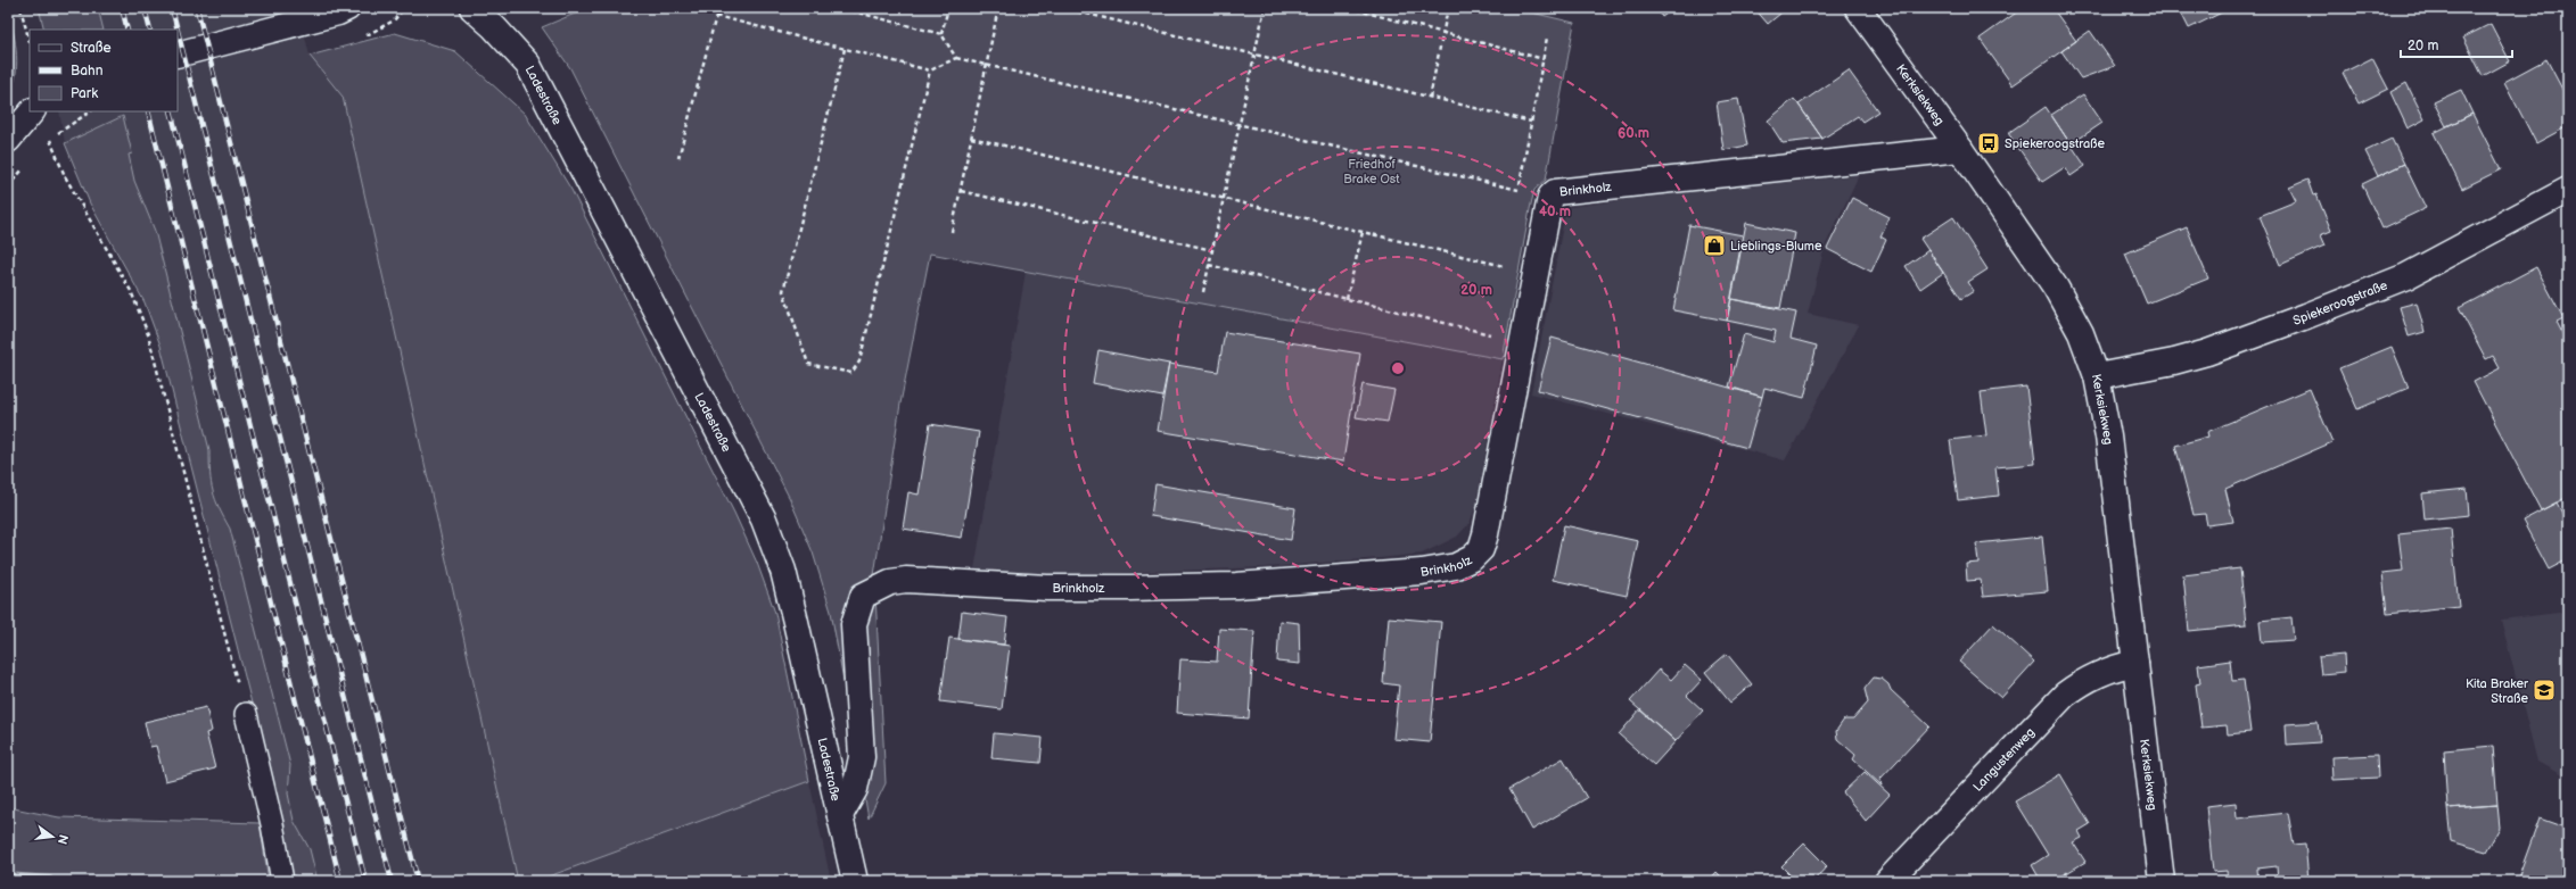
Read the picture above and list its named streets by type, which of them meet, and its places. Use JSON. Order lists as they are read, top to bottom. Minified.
{"streets":{"street":["Kerksiekweg","Ladestraße","Brinkholz","Spiekeroogstraße","Langustenweg"]},"crossings":[["Kerksiekweg","Brinkholz"],["Kerksiekweg","Spiekeroogstraße"],["Kerksiekweg","Langustenweg"],["Ladestraße","Brinkholz"]],"parks":["Friedhof Brake Ost"],"places":{"bus stop":["Spiekeroogstraße"],"shop":["Lieblings-Blume"],"school or university":["Kita Braker Straße"]},"legend":["Straße","Bahn","Park"],"scale_bar":"20 m","north":"right","rings":["60 m","40 m","20 m"]}
